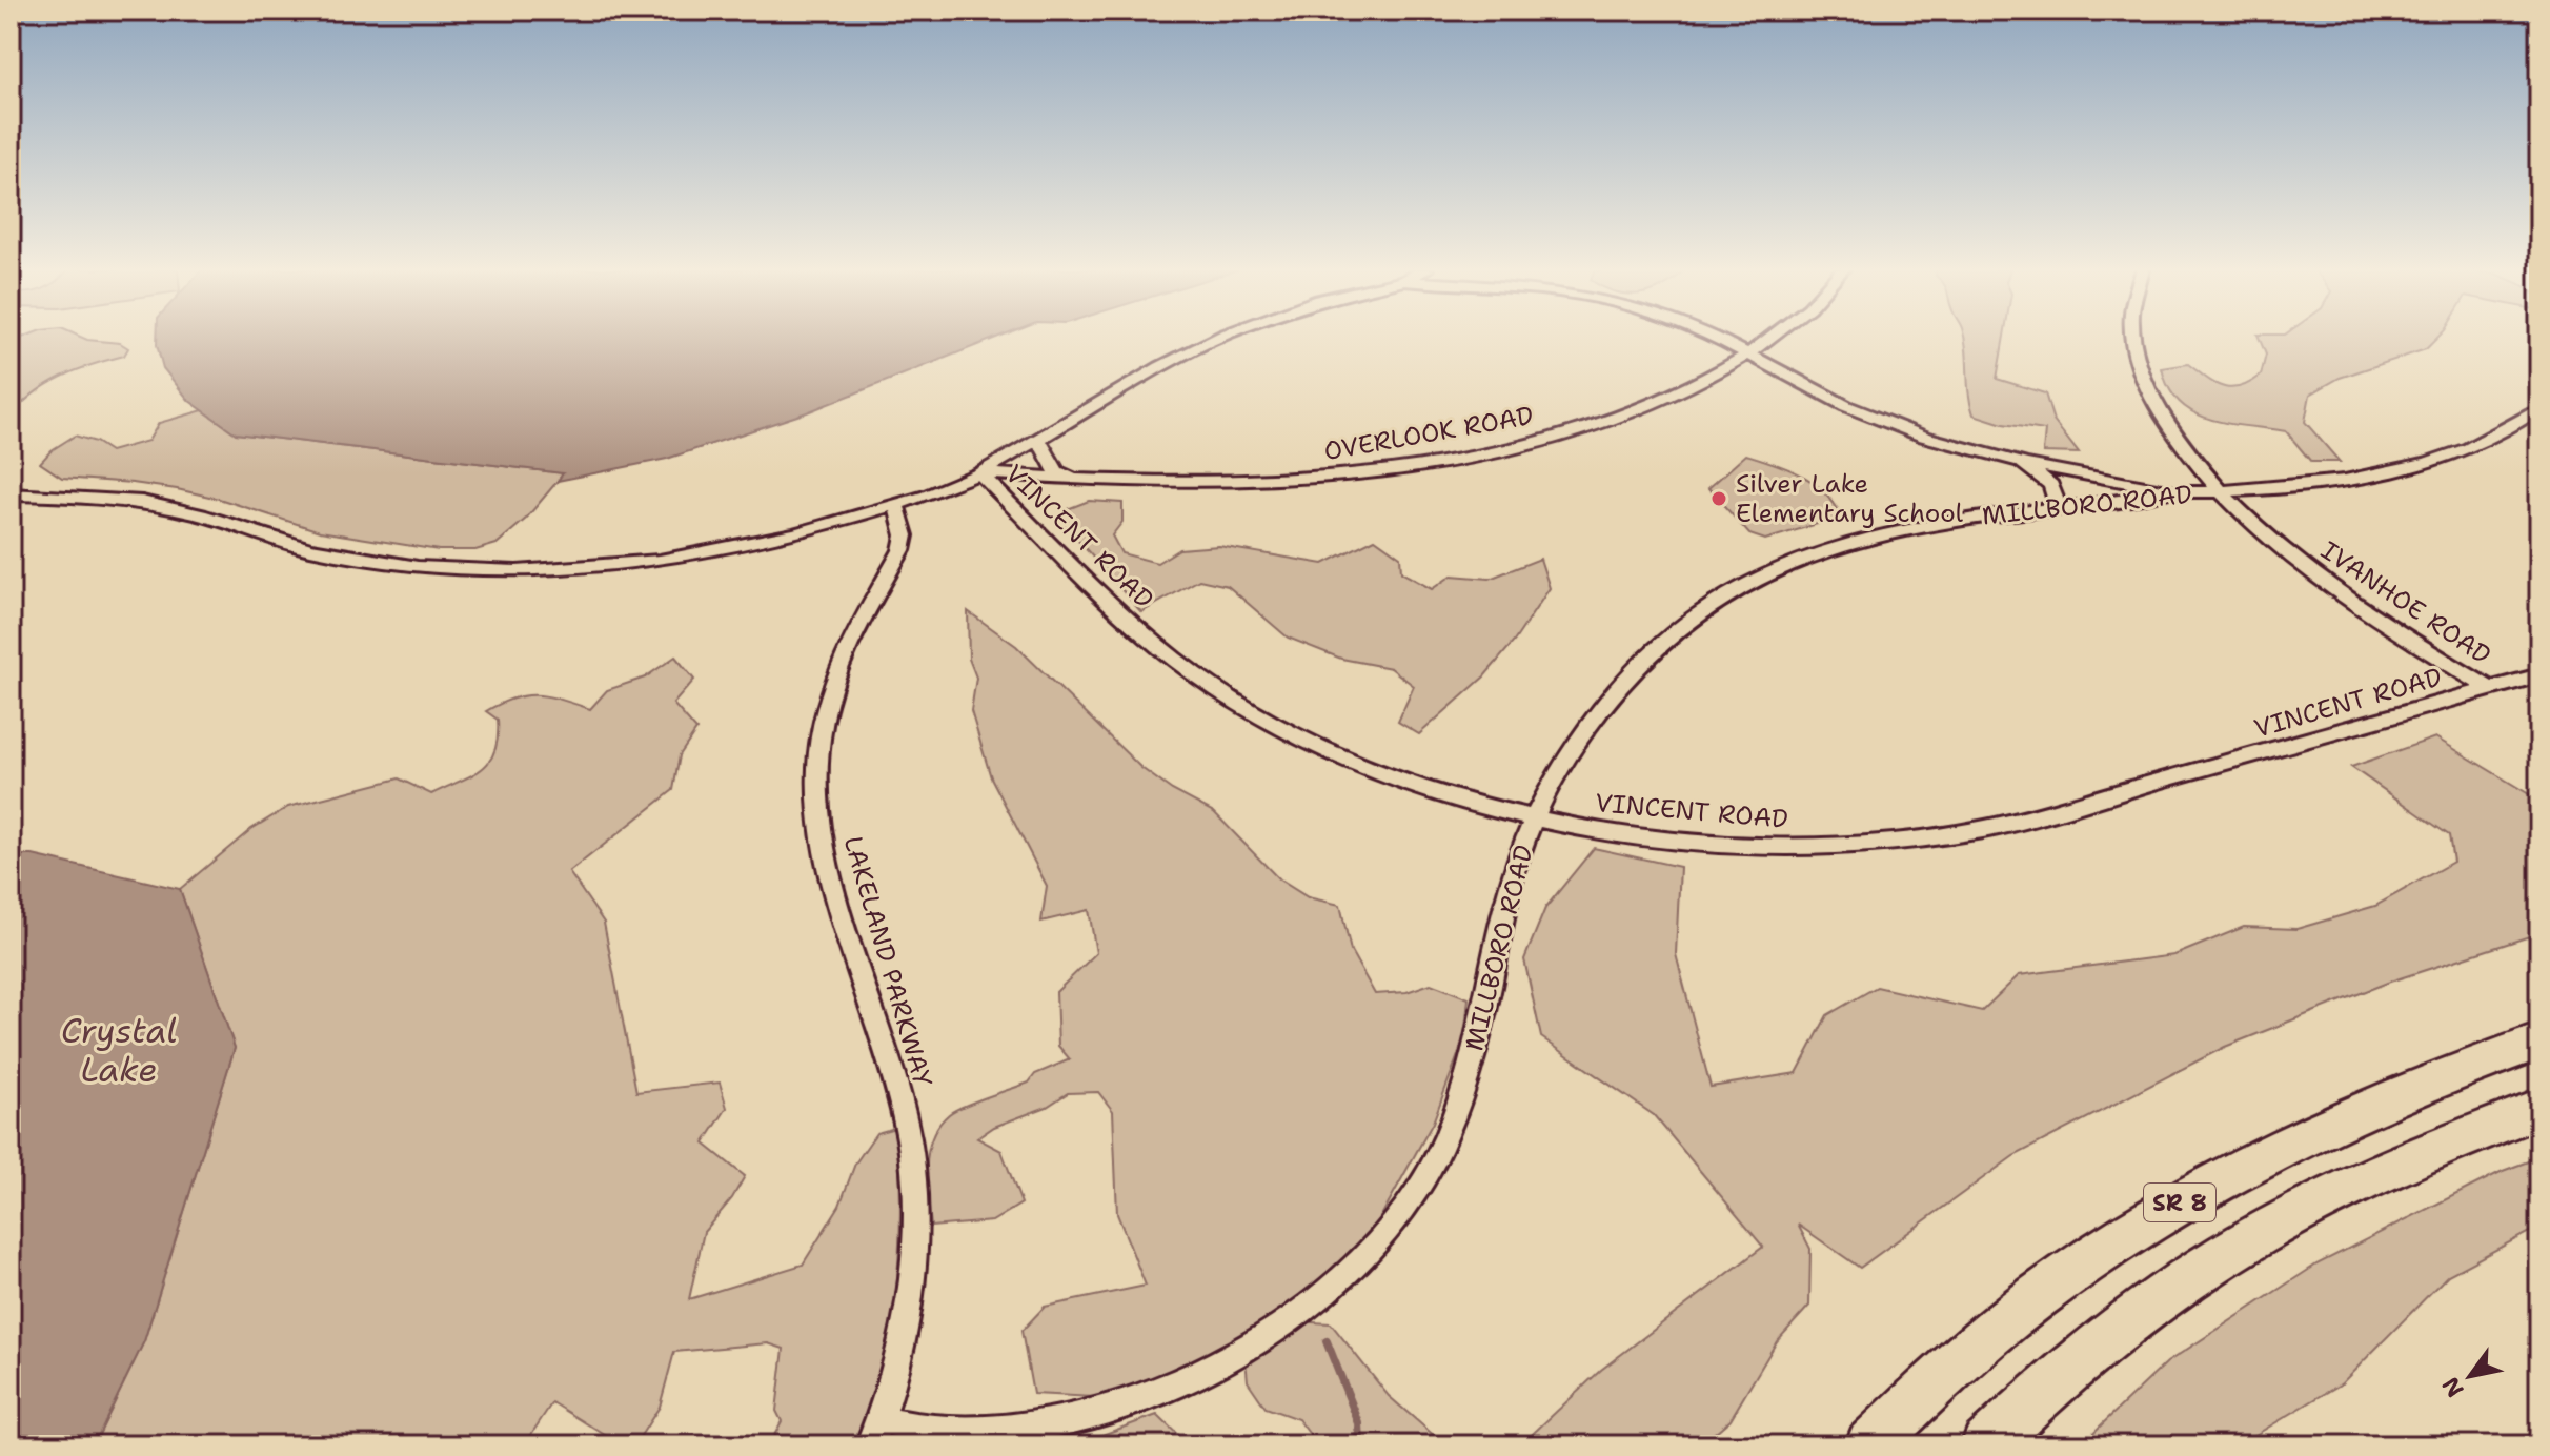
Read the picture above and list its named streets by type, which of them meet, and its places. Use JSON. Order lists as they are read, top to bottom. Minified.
{"streets":{"highway":["SR 8"],"street":["OVERLOOK ROAD","MILLBORO ROAD","VINCENT ROAD","IVANHOE ROAD","LAKELAND PARKWAY"]},"crossings":[["OVERLOOK ROAD","VINCENT ROAD"],["MILLBORO ROAD","VINCENT ROAD"],["MILLBORO ROAD","IVANHOE ROAD"],["MILLBORO ROAD","LAKELAND PARKWAY"],["VINCENT ROAD","IVANHOE ROAD"]],"water":["Crystal Lake"],"places":["Silver Lake Elementary School"],"north":"bottom left"}
